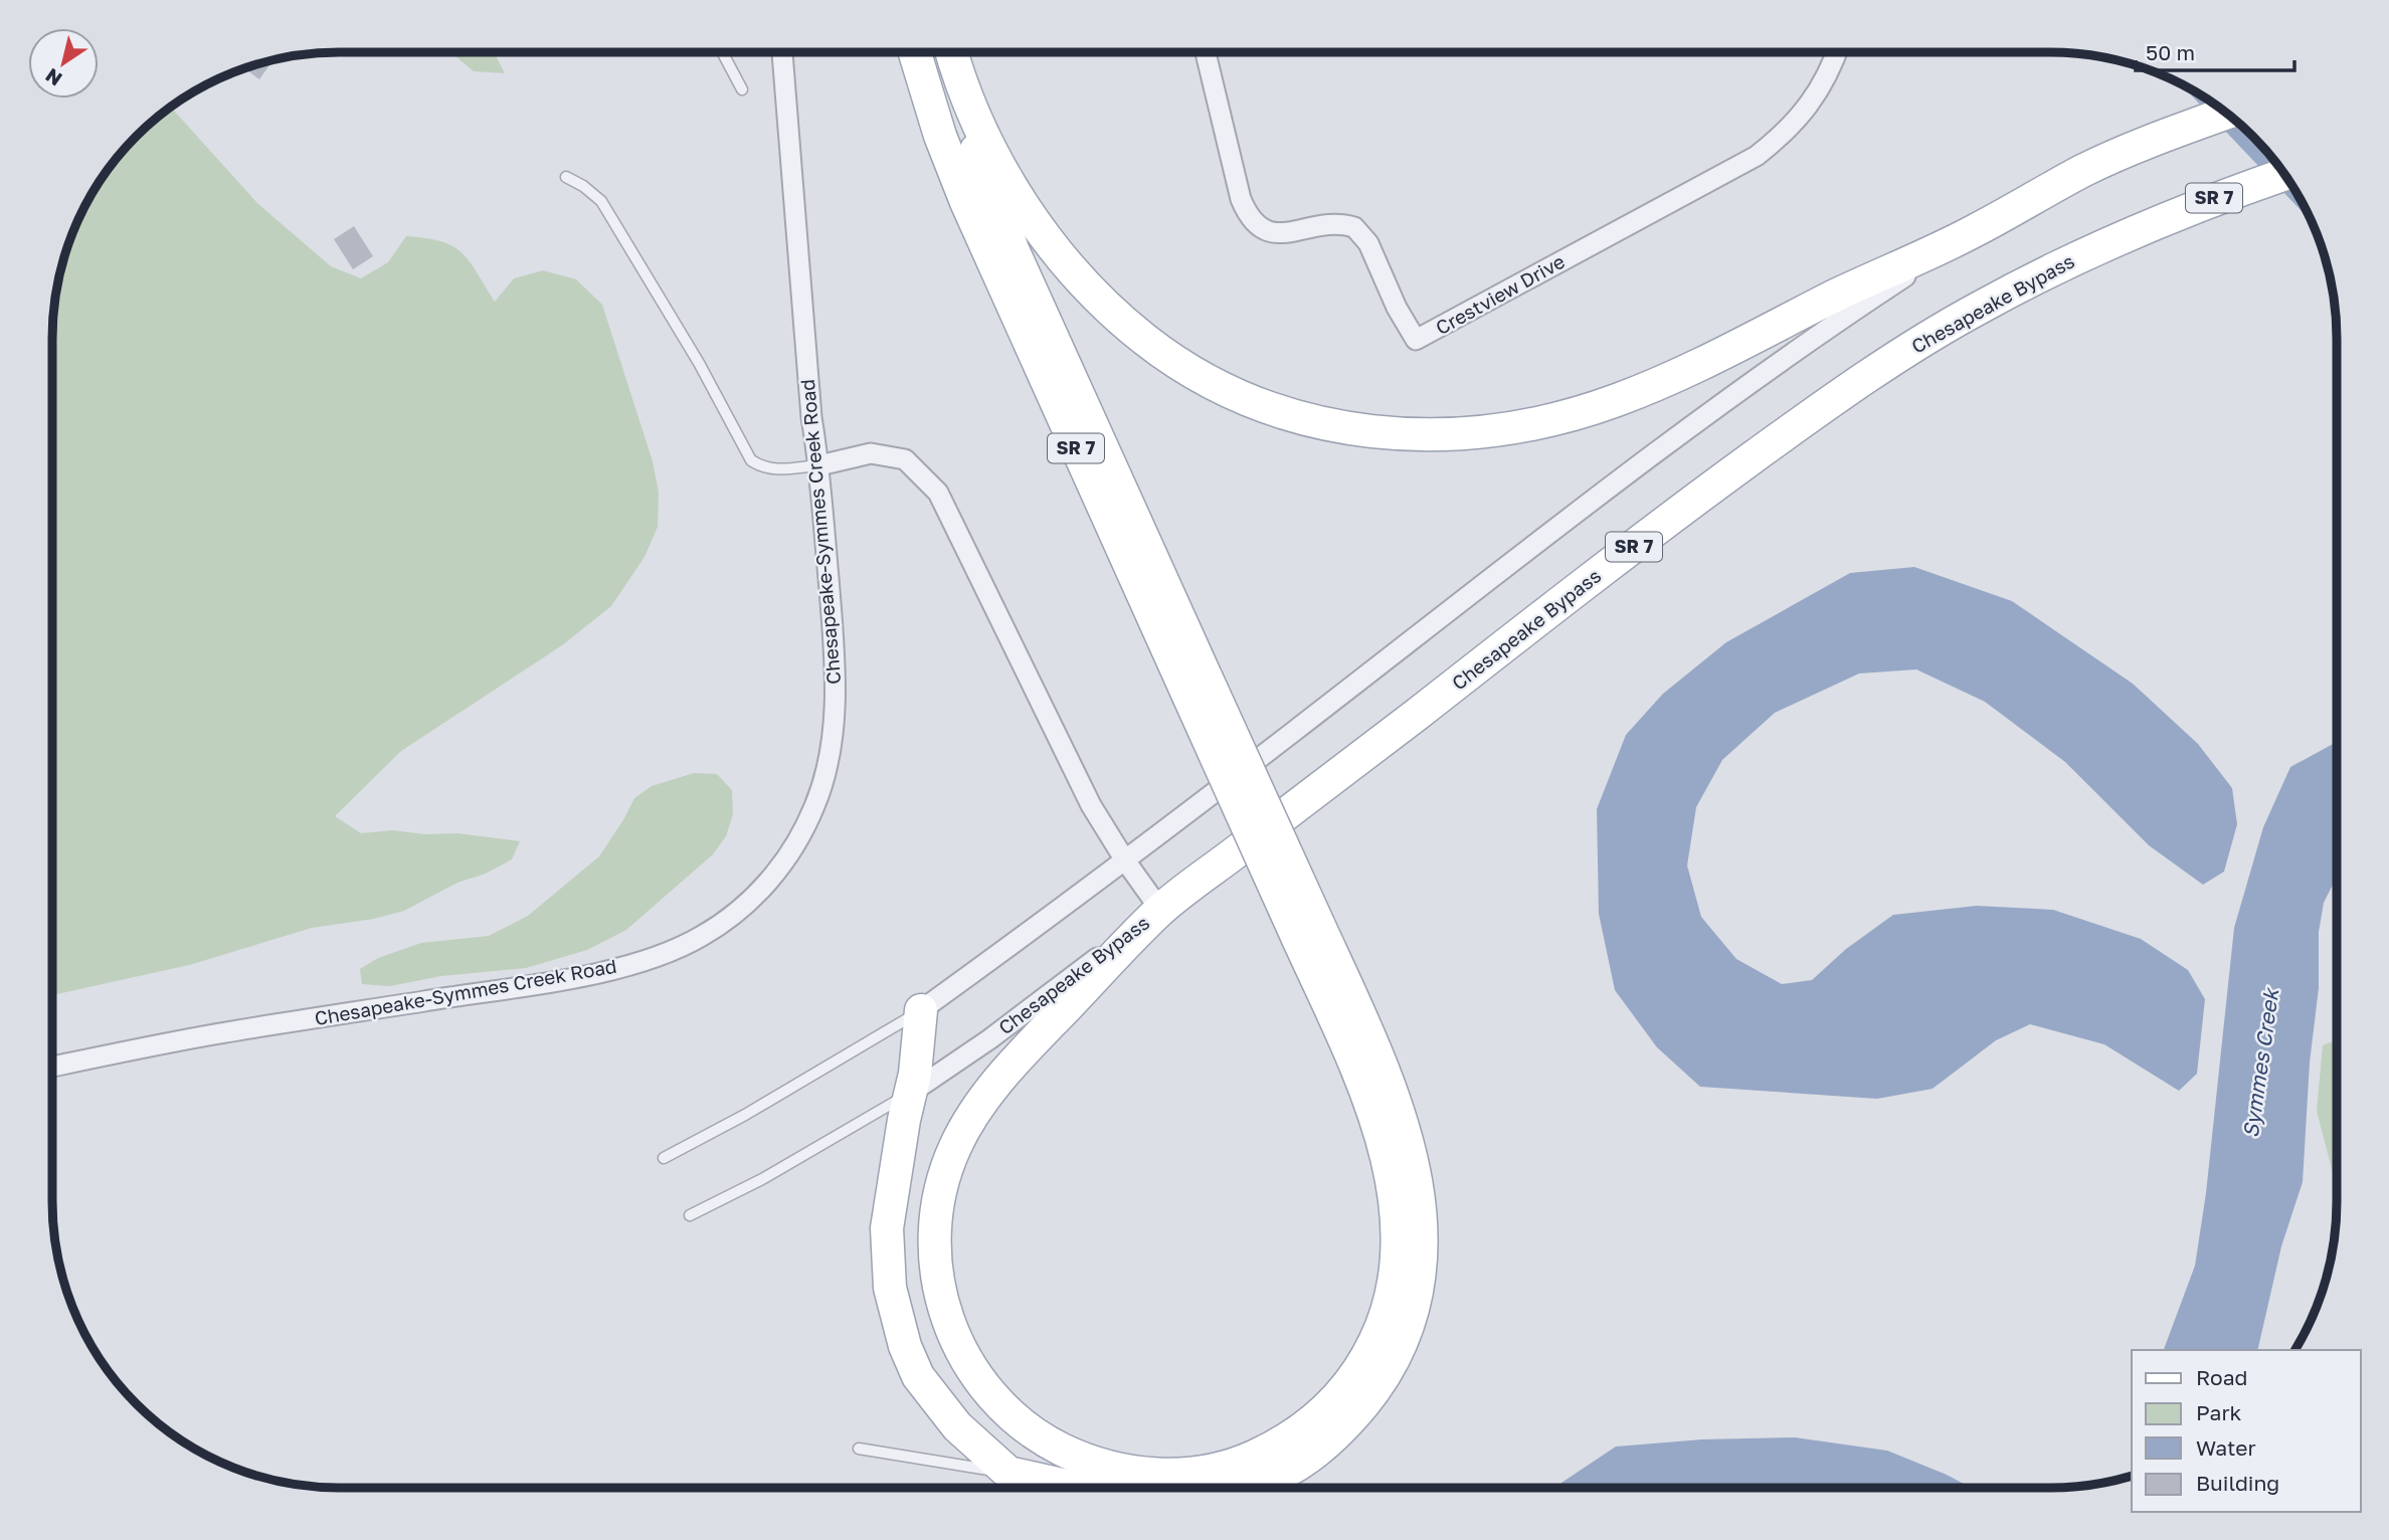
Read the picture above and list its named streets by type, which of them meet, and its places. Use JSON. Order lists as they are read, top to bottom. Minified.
{"streets":{"main road":["SR 7","Chesapeake Bypass"],"street":["Crestview Drive","Chesapeake-Symmes Creek Road"]},"crossings":[["SR 7","Chesapeake Bypass"]],"water":["Symmes Creek"],"legend":["Road","Park","Water","Building"],"scale_bar":"50 m","north":"bottom left"}
